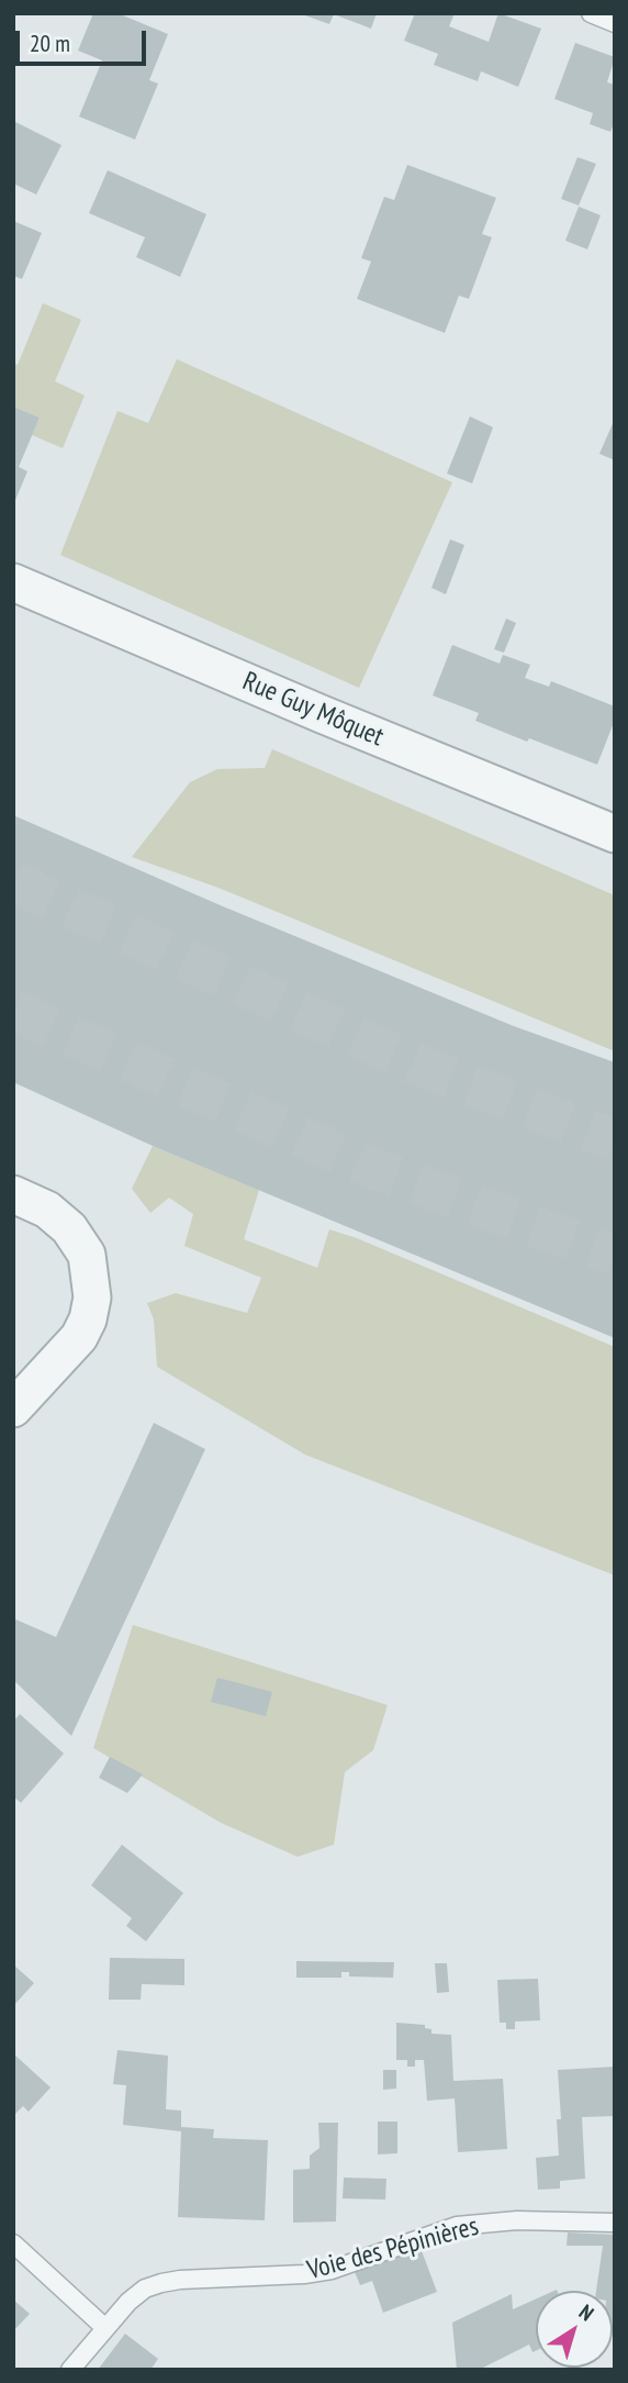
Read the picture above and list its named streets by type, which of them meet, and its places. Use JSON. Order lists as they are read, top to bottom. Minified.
{"streets":{"street":["Rue Guy Môquet"],"lane":["Voie des Pépinières"]},"scale_bar":"20 m","north":"top right"}
